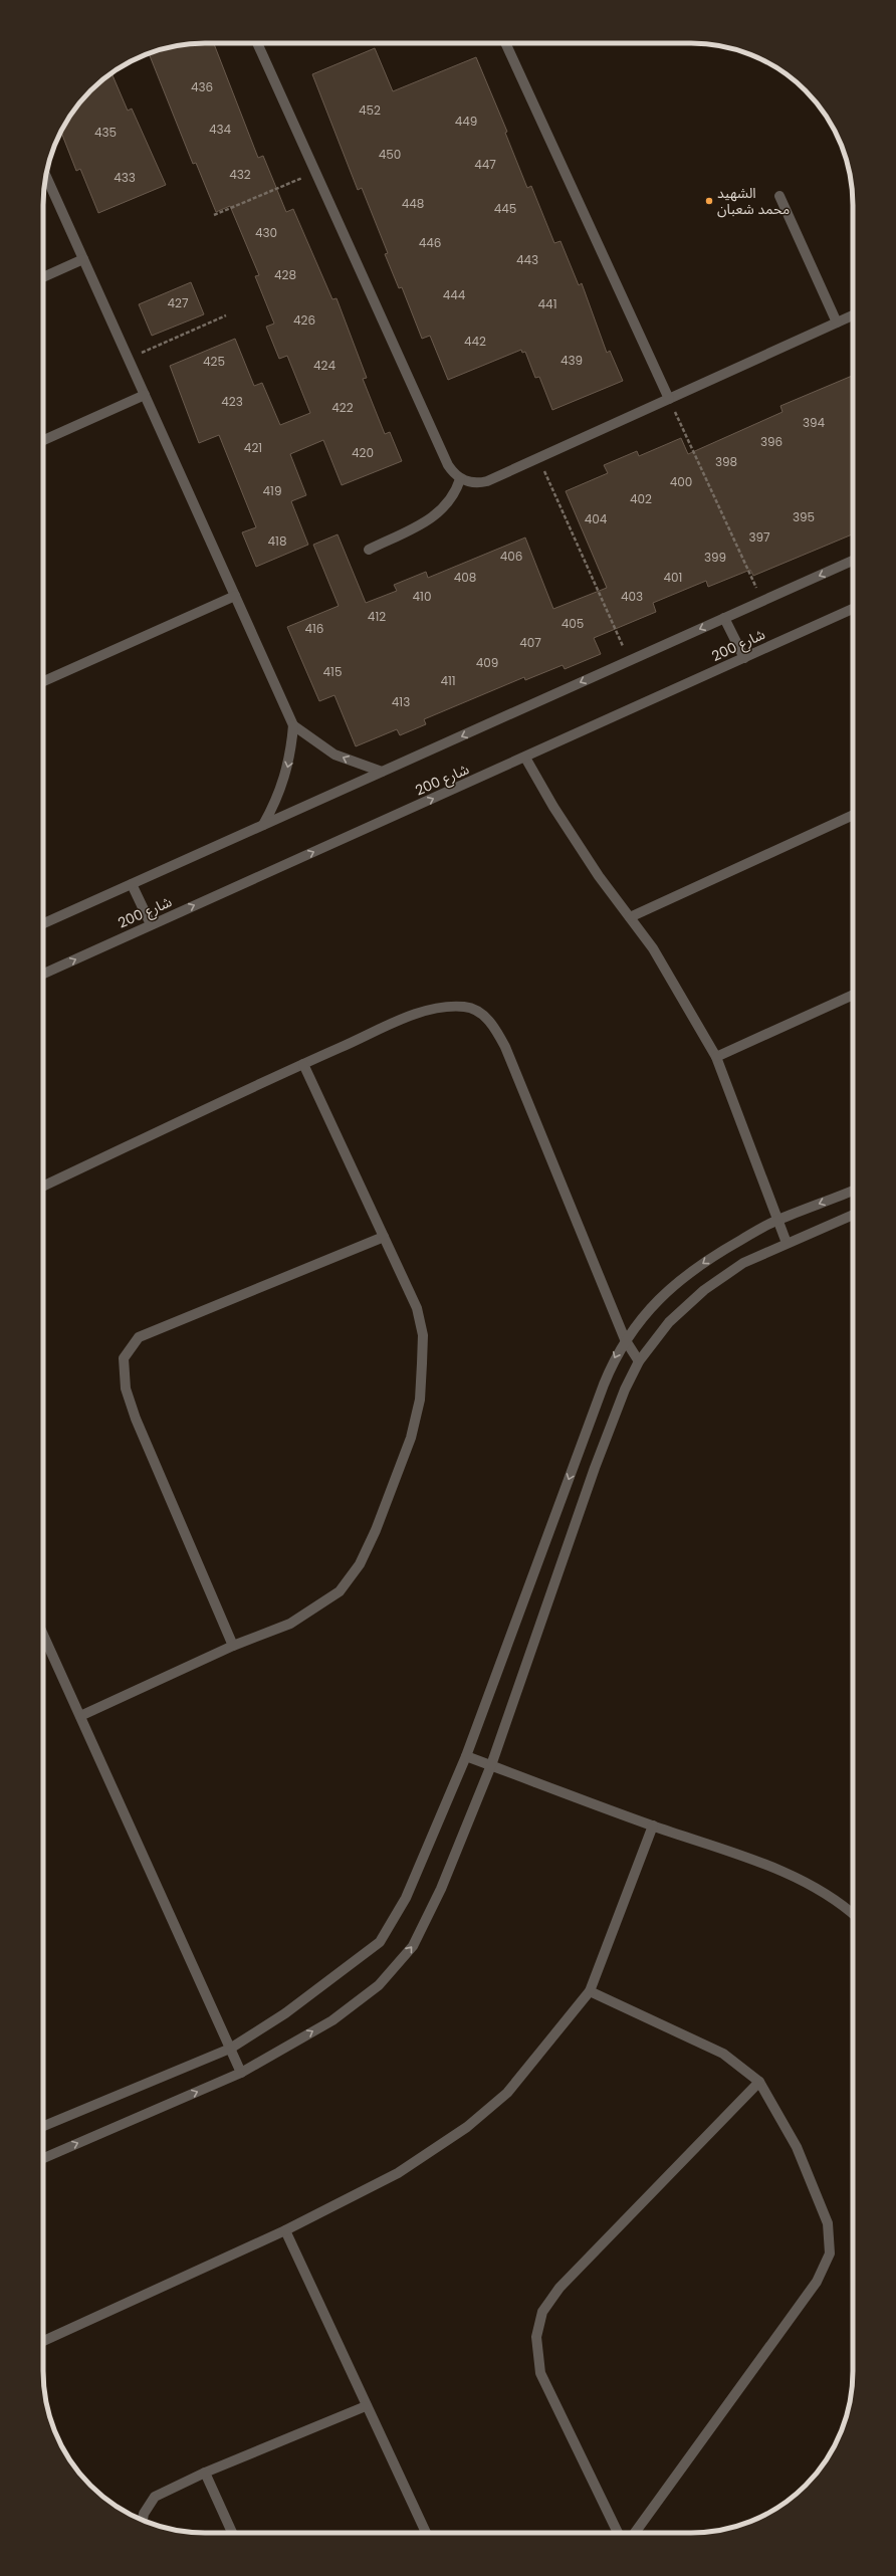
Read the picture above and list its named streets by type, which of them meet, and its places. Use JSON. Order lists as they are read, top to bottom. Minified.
{"streets":{"street":["شارع 200"]},"places":["الشهيد محمد شعبان"],"house_numbers":["436","452","449","434","435","450","447","432","433","448","445","430","446","443","428","444","427","441","426","442","439","425","424","423","422","394","396","421","420","398","400","419","402","395","404","397","418","406","399","408","401","410","403","412","405","416","407","409","415","411","413"]}
